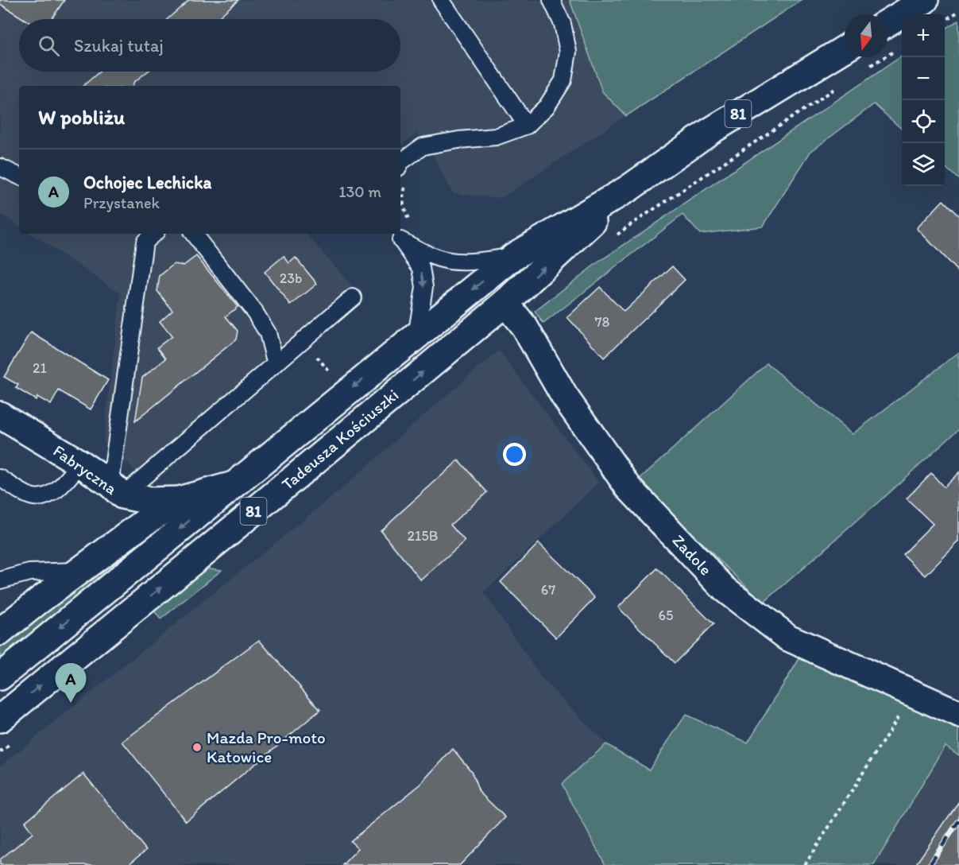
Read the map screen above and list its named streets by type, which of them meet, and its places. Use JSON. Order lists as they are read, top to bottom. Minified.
{"streets":{"main road":["81","Tadeusza Kościuszki","Fabryczna","Zadole"]},"crossings":[["Tadeusza Kościuszki","Fabryczna"],["Tadeusza Kościuszki","Zadole"]],"places":["Mazda Pro-moto Katowice"],"house_numbers":["23b","78","21","215B","67","65"],"north":"bottom","page":{"map_buttons":["+","−"],"search":"Szukaj tutaj","heading":"W pobliżu","list":[{"mark":"A","name":"Ochojec Lechicka","note":"Przystanek","value":"130 m"}],"pins":"A"}}
